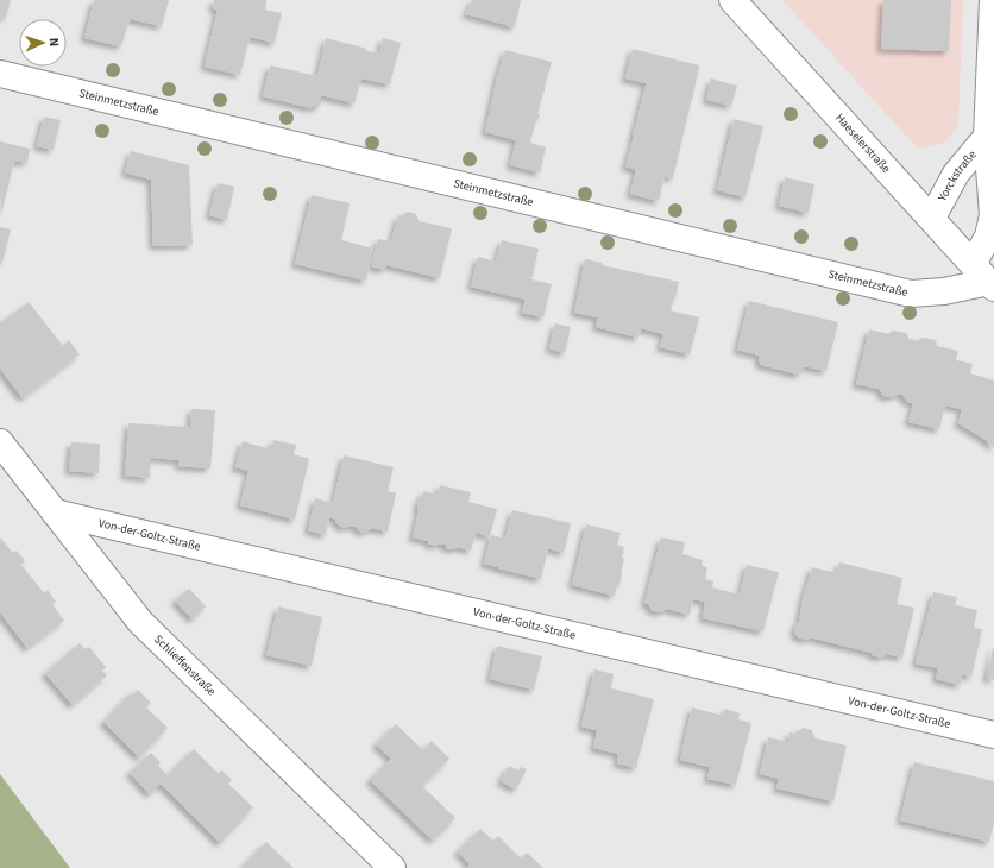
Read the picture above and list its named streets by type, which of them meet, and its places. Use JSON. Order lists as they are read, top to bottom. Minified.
{"streets":{"street":["Steinmetzstraße","Haeselerstraße","Yorckstraße","Von-der-Goltz-Straße","Schlieffenstraße"]},"crossings":[["Steinmetzstraße","Haeselerstraße"],["Steinmetzstraße","Yorckstraße"],["Haeselerstraße","Yorckstraße"],["Von-der-Goltz-Straße","Schlieffenstraße"]],"north":"right"}
